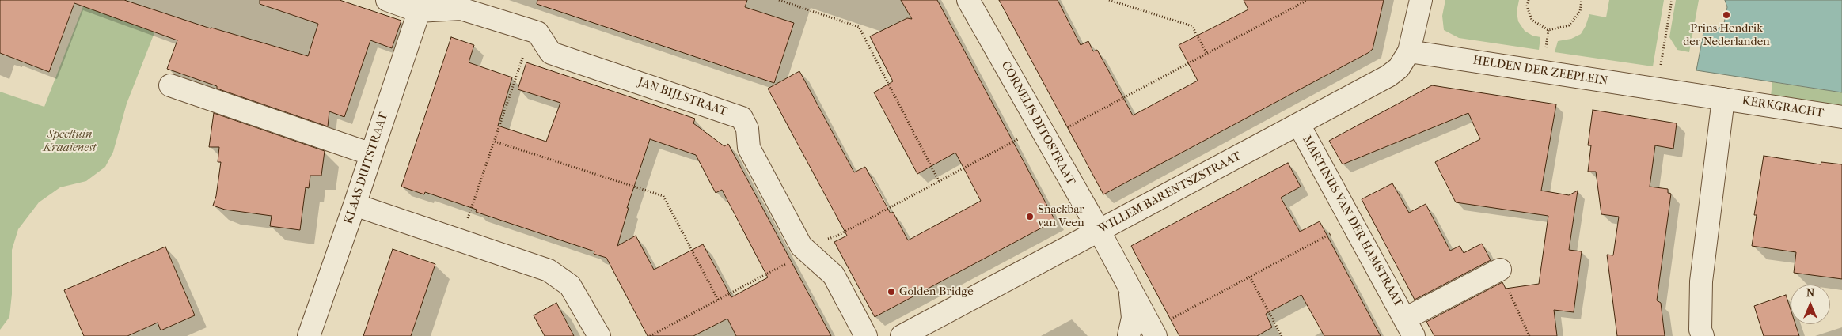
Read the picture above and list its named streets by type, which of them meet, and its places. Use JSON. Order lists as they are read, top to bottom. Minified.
{"streets":{"street":["HELDEN DER ZEEPLEIN","JAN BIJLSTRAAT","KERKGRACHT","CORNELIS DITOSTRAAT","KLAAS DUITSTRAAT","WILLEM BARENTSZSTRAAT","MARTINUS VAN DER HAMSTRAAT"]},"crossings":[["HELDEN DER ZEEPLEIN","KERKGRACHT"],["HELDEN DER ZEEPLEIN","WILLEM BARENTSZSTRAAT"],["CORNELIS DITOSTRAAT","WILLEM BARENTSZSTRAAT"],["WILLEM BARENTSZSTRAAT","MARTINUS VAN DER HAMSTRAAT"]],"parks":["Speeltuin Kraaienest"],"places":["Prins Hendrik der Nederlanden","Snackbar van Veen","Golden Bridge"],"north":"top"}
